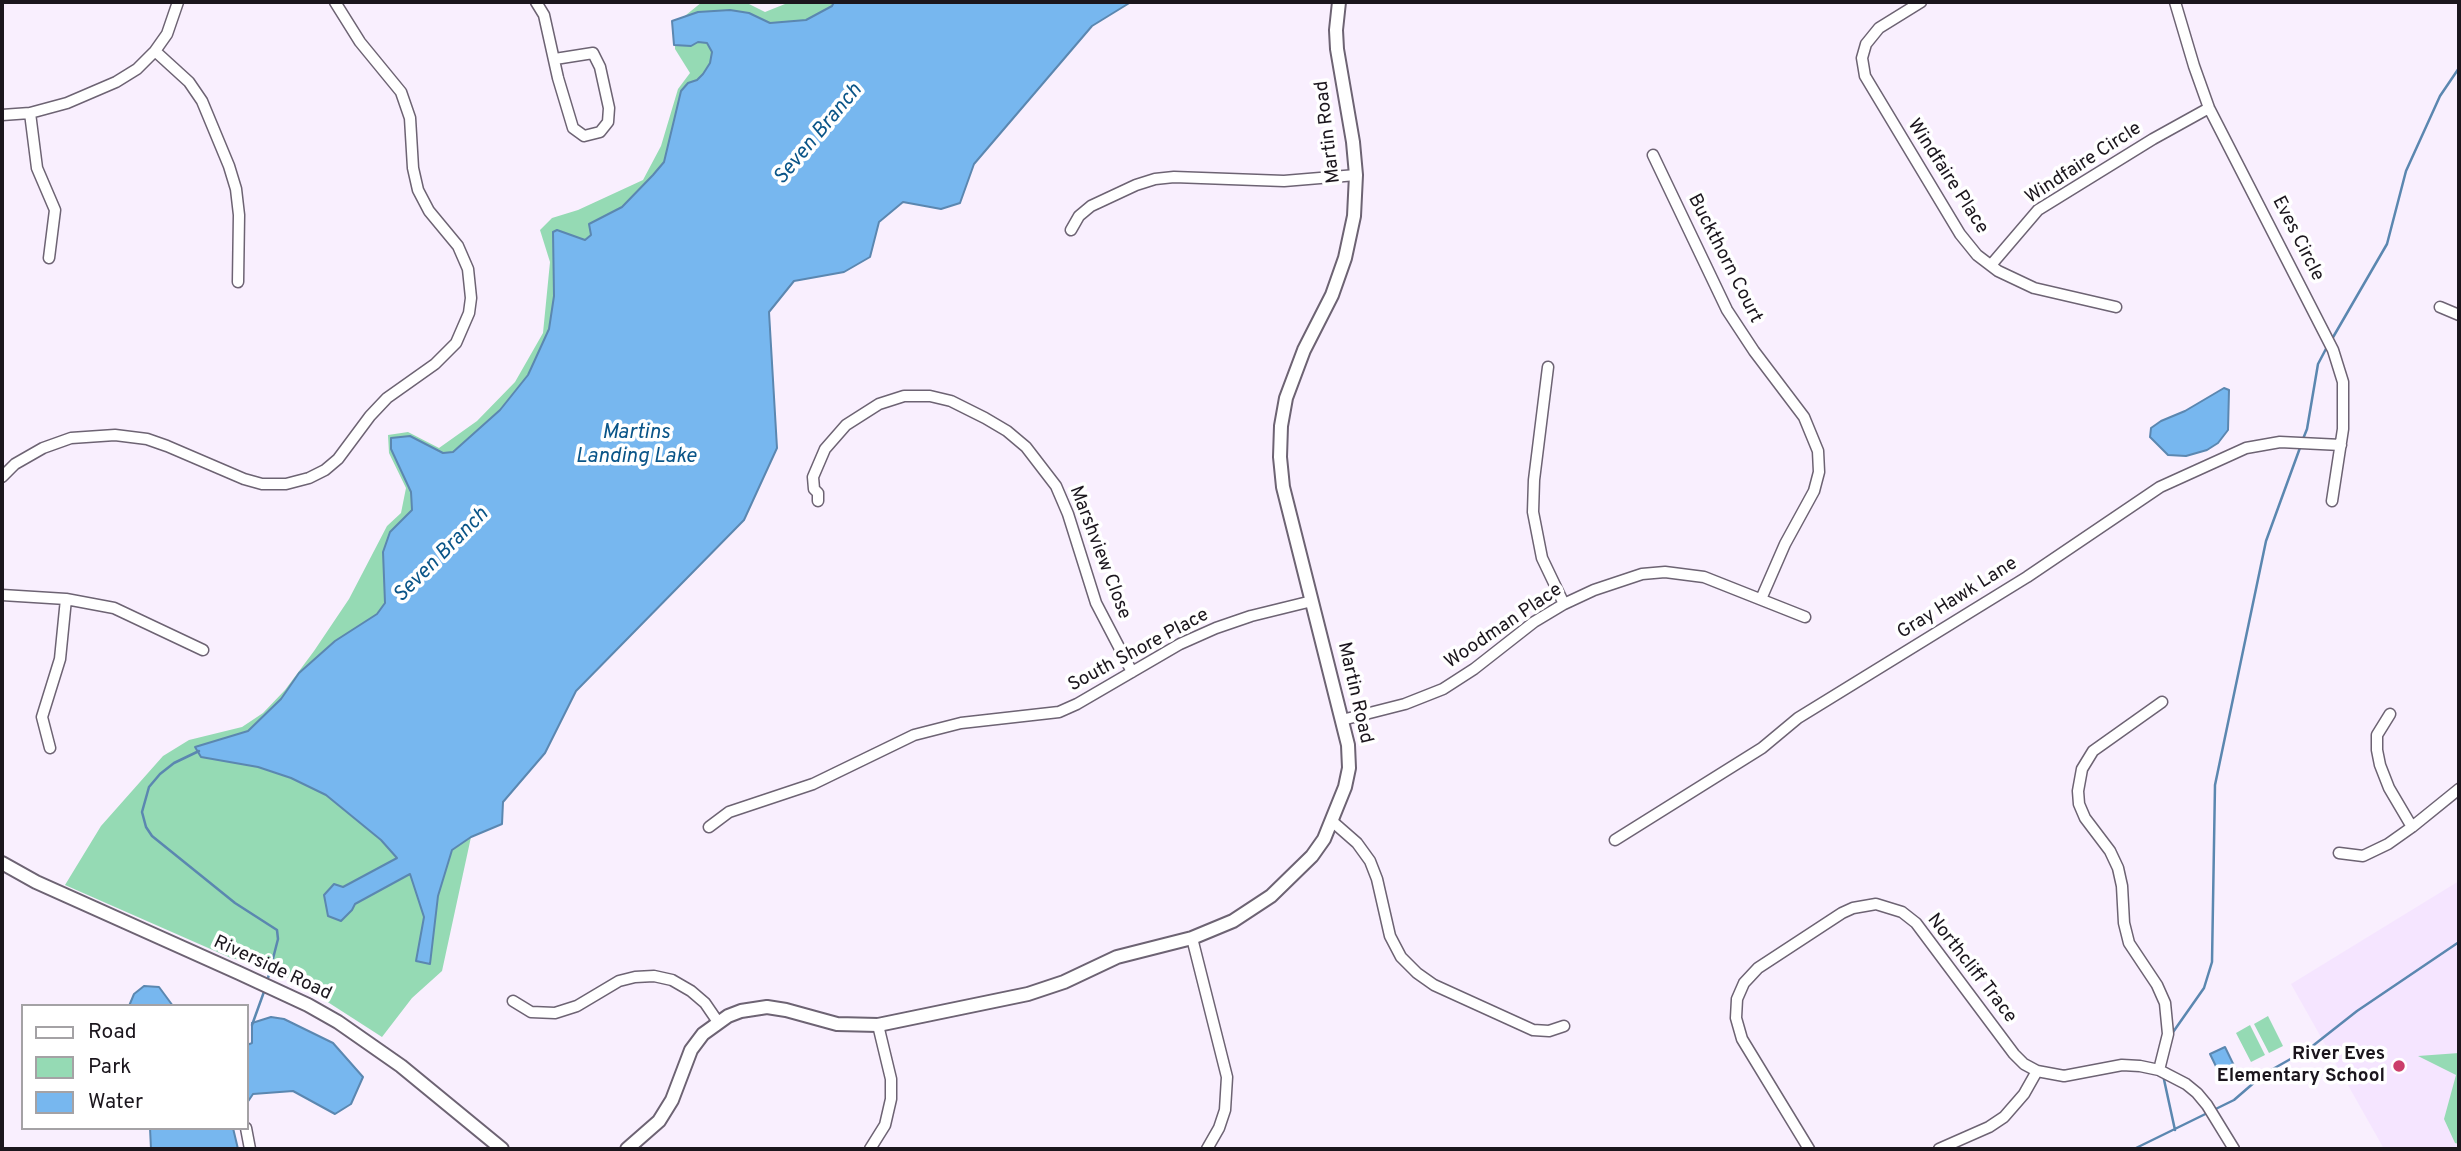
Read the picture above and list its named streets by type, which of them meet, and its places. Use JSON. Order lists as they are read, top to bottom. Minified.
{"streets":{"street":["Martin Road","Windfaire Circle","Windfaire Place","Eves Circle","Buckthorn Court","Marshview Close","Gray Hawk Lane","Woodman Place","South Shore Place","Riverside Road","Northcliff Trace"]},"crossings":[["Martin Road","Woodman Place"],["Martin Road","South Shore Place"],["Windfaire Circle","Windfaire Place"],["Windfaire Circle","Eves Circle"],["Eves Circle","Gray Hawk Lane"],["Buckthorn Court","Woodman Place"],["Marshview Close","South Shore Place"]],"water":["Seven Branch","Martins Landing Lake"],"places":["River Eves Elementary School"],"legend":["Road","Park","Water"]}
